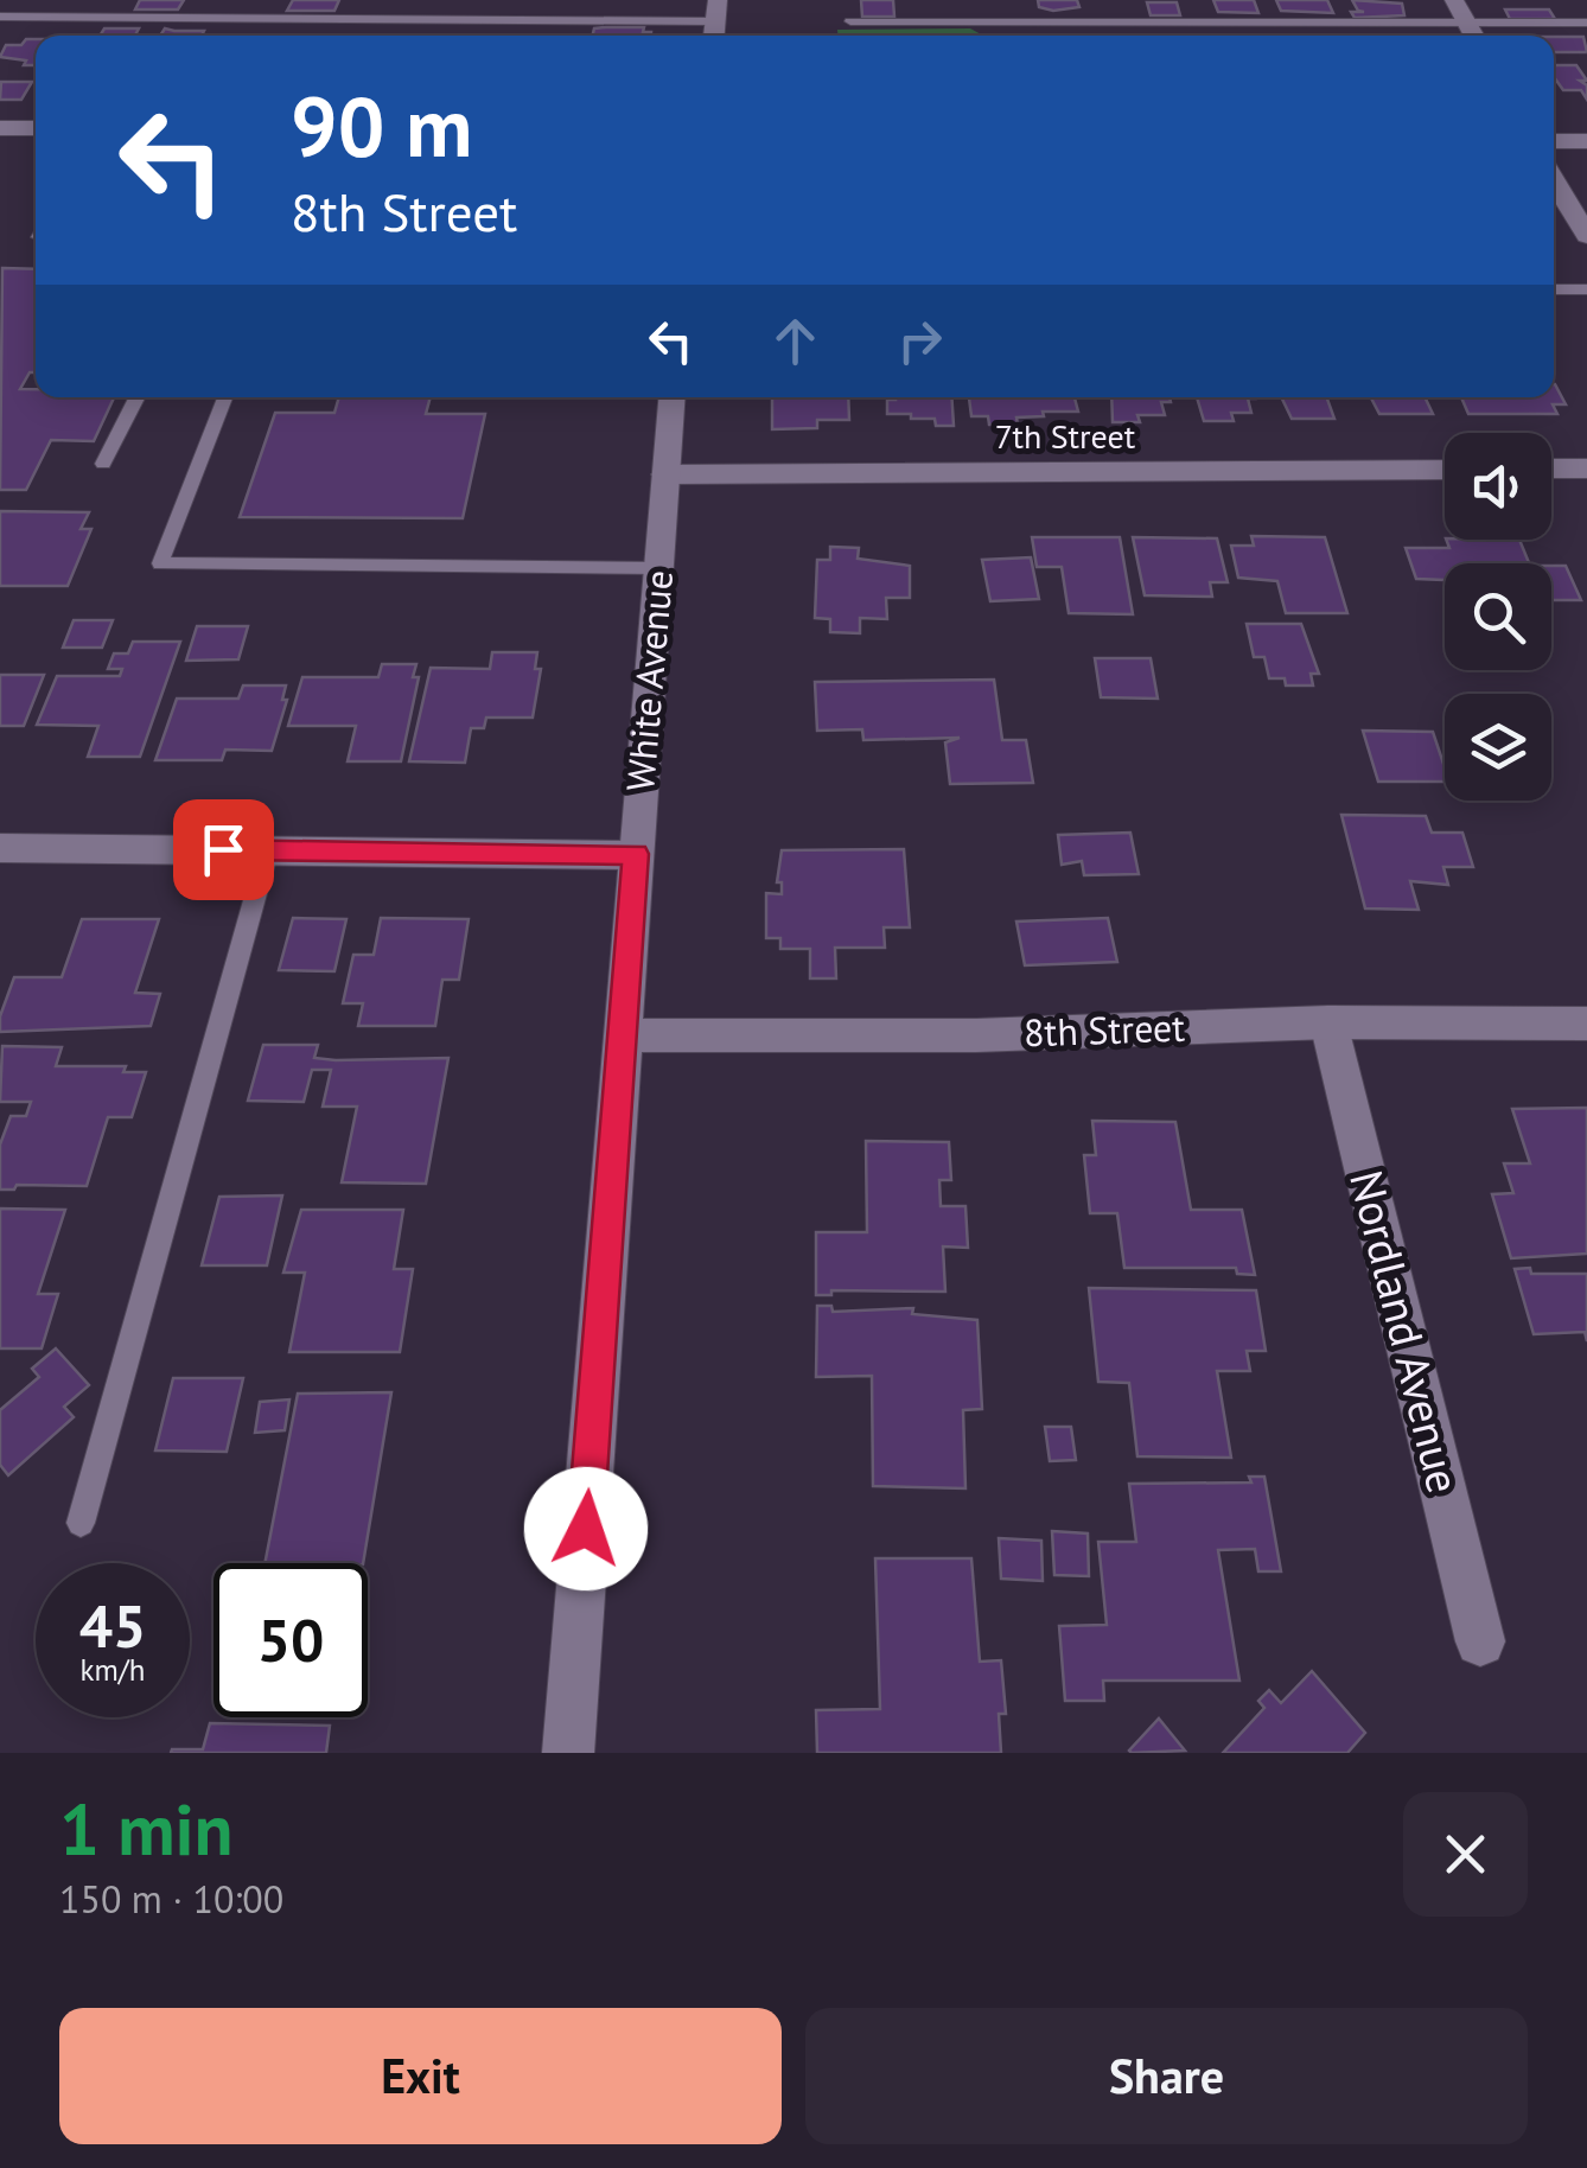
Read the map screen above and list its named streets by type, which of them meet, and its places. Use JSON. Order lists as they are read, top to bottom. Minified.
{"streets":{"street":["7th Street","White Avenue","8th Street","Nordland Avenue"]},"crossings":[["7th Street","White Avenue"],["White Avenue","8th Street"],["8th Street","Nordland Avenue"]],"page":{"turn":["90 m","8th Street"],"speed":"45 km/h","limit":"50","heading":["1 min","150 m · 10:00"],"buttons":["Exit","Share"]}}
